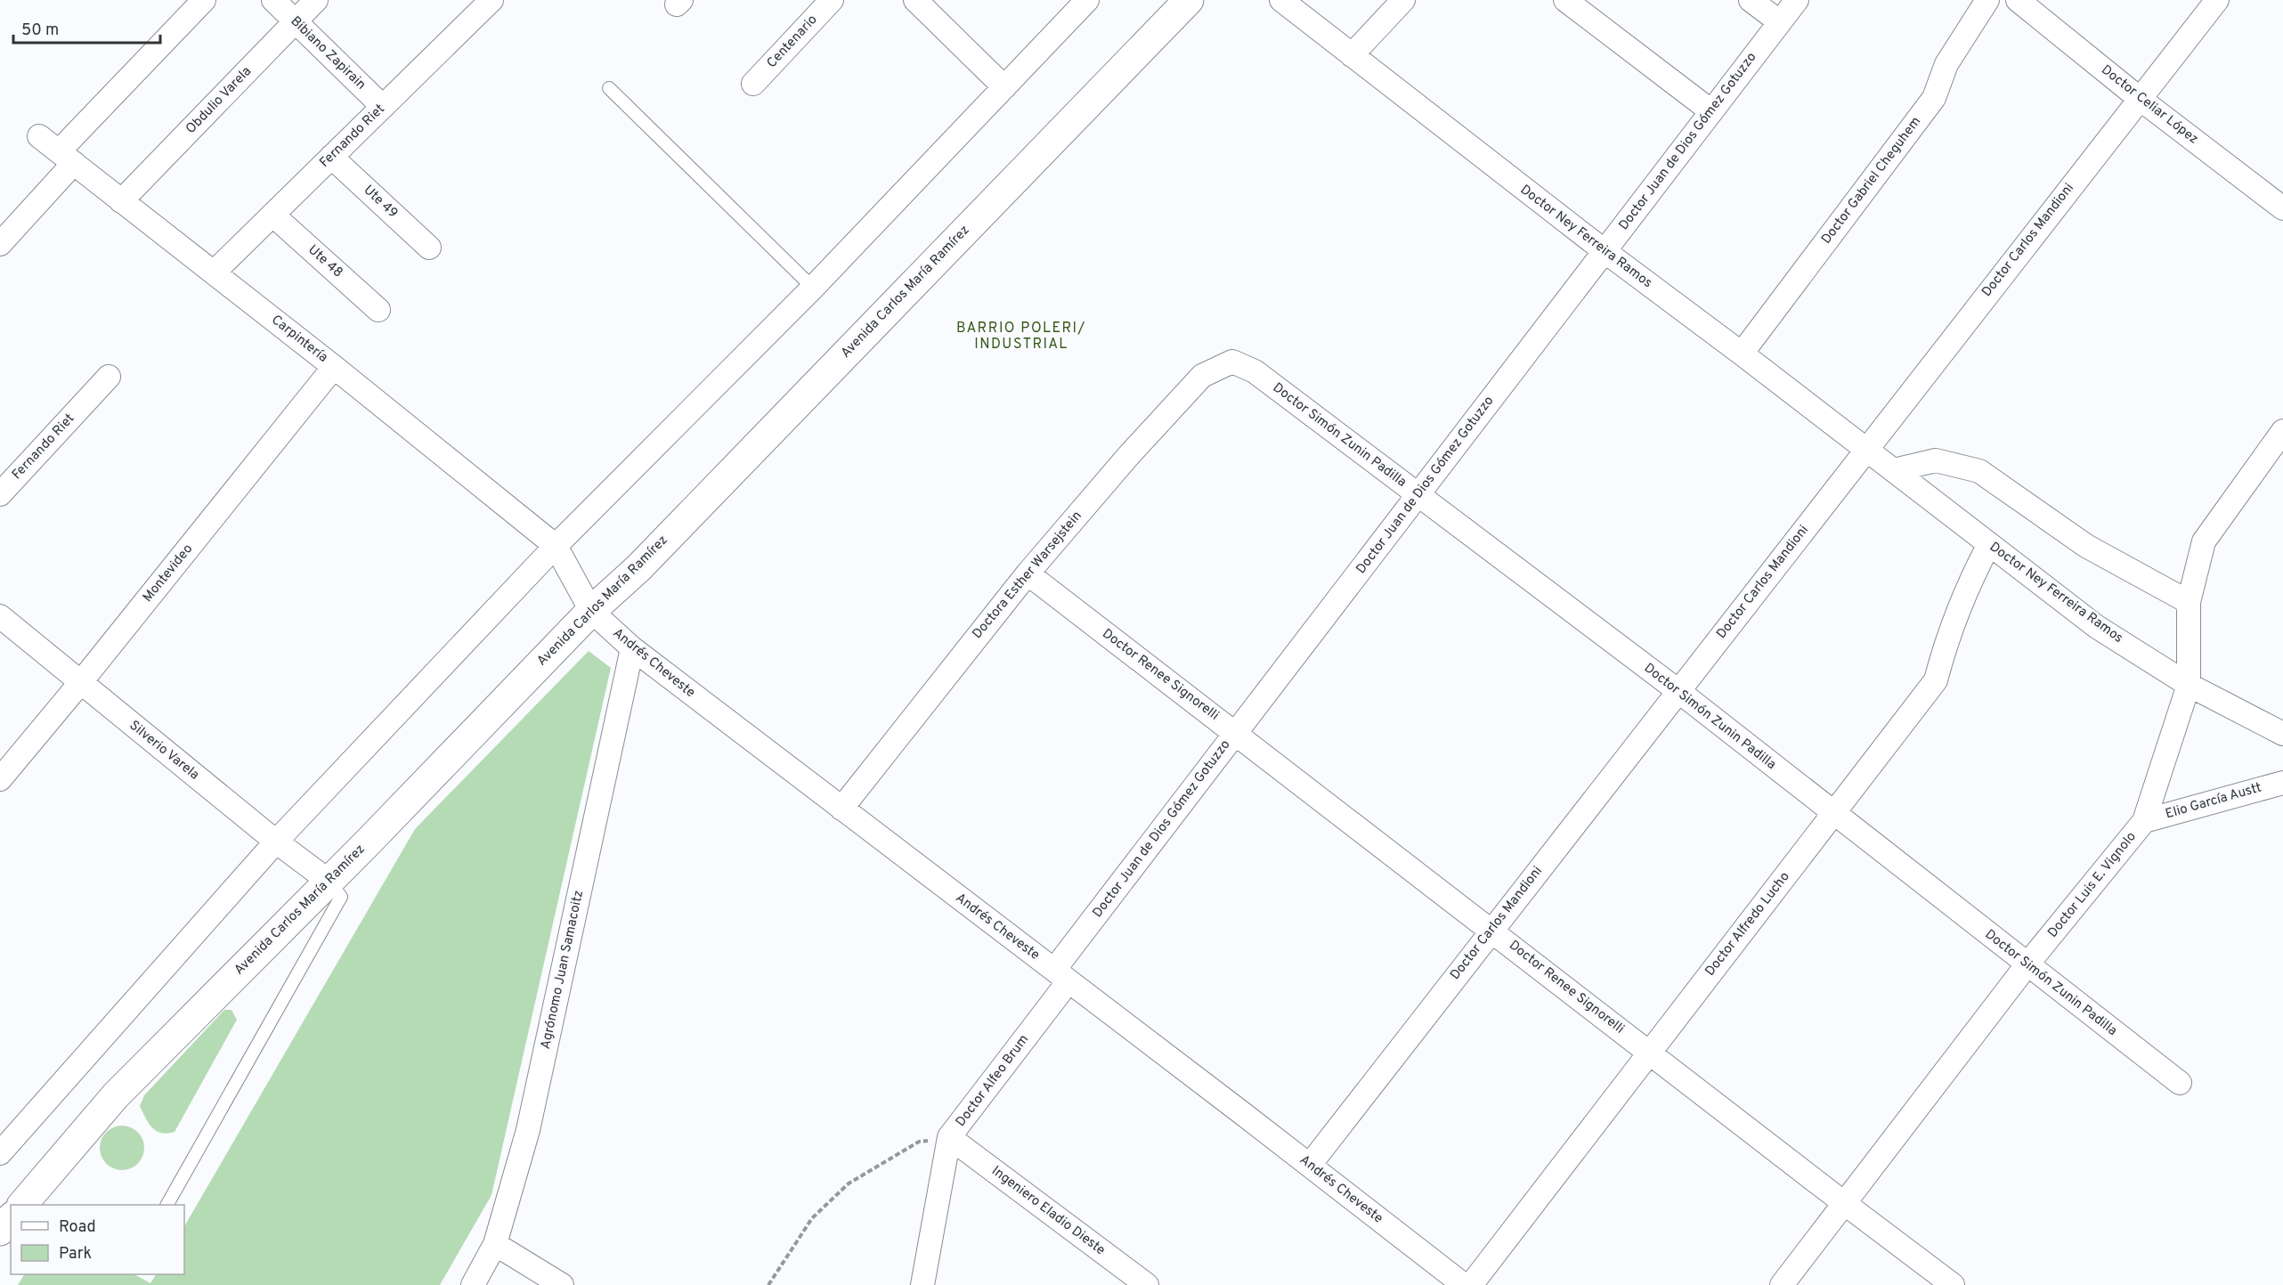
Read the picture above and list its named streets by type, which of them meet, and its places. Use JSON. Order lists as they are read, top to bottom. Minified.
{"streets":{"street":["Centenario","Bibiano Zapirain","Obdulio Varela","Doctor Celiar López","Fernando Riet","Doctor Juan de Dios Gómez Gotuzzo","Doctor Gabriel Cheguhem","Ute 49","Doctor Ney Ferreira Ramos","Doctor Carlos Mandioni","Ute 48","Avenida Carlos María Ramírez","Carpintería","Doctor Simón Zunin Padilla","Montevideo","Doctora Esther Warsejstein","Andrés Cheveste","Doctor Renee Signorelli","Silverio Varela","Elio García Austt","Doctor Luis E. Vignolo","Doctor Alfredo Lucho","Agrónomo Juan Samacoitz","Doctor Alfeo Brum","Ingeniero Eladio Dieste"]},"crossings":[["Bibiano Zapirain","Obdulio Varela"],["Bibiano Zapirain","Fernando Riet"],["Obdulio Varela","Carpintería"],["Doctor Celiar López","Doctor Carlos Mandioni"],["Fernando Riet","Ute 49"],["Fernando Riet","Ute 48"],["Fernando Riet","Carpintería"],["Doctor Juan de Dios Gómez Gotuzzo","Doctor Ney Ferreira Ramos"],["Doctor Juan de Dios Gómez Gotuzzo","Doctor Simón Zunin Padilla"],["Doctor Juan de Dios Gómez Gotuzzo","Andrés Cheveste"],["Doctor Juan de Dios Gómez Gotuzzo","Doctor Renee Signorelli"],["Doctor Juan de Dios Gómez Gotuzzo","Doctor Alfeo Brum"],["Doctor Gabriel Cheguhem","Doctor Ney Ferreira Ramos"],["Doctor Ney Ferreira Ramos","Doctor Carlos Mandioni"],["Doctor Ney Ferreira Ramos","Doctor Luis E. Vignolo"],["Doctor Ney Ferreira Ramos","Doctor Alfredo Lucho"],["Doctor Carlos Mandioni","Doctor Simón Zunin Padilla"],["Doctor Carlos Mandioni","Andrés Cheveste"],["Doctor Carlos Mandioni","Doctor Renee Signorelli"],["Avenida Carlos María Ramírez","Andrés Cheveste"],["Avenida Carlos María Ramírez","Silverio Varela"],["Carpintería","Montevideo"],["Carpintería","Andrés Cheveste"],["Doctor Simón Zunin Padilla","Doctora Esther Warsejstein"],["Doctor Simón Zunin Padilla","Doctor Luis E. Vignolo"],["Doctor Simón Zunin Padilla","Doctor Alfredo Lucho"],["Montevideo","Silverio Varela"],["Doctora Esther Warsejstein","Andrés Cheveste"],["Doctora Esther Warsejstein","Doctor Renee Signorelli"],["Andrés Cheveste","Agrónomo Juan Samacoitz"],["Andrés Cheveste","Doctor Alfeo Brum"],["Doctor Renee Signorelli","Doctor Luis E. Vignolo"],["Doctor Renee Signorelli","Doctor Alfredo Lucho"],["Elio García Austt","Doctor Luis E. Vignolo"],["Doctor Alfeo Brum","Ingeniero Eladio Dieste"]],"districts":["BARRIO POLERI/ INDUSTRIAL"],"legend":["Road","Park"],"scale_bar":"50 m"}
